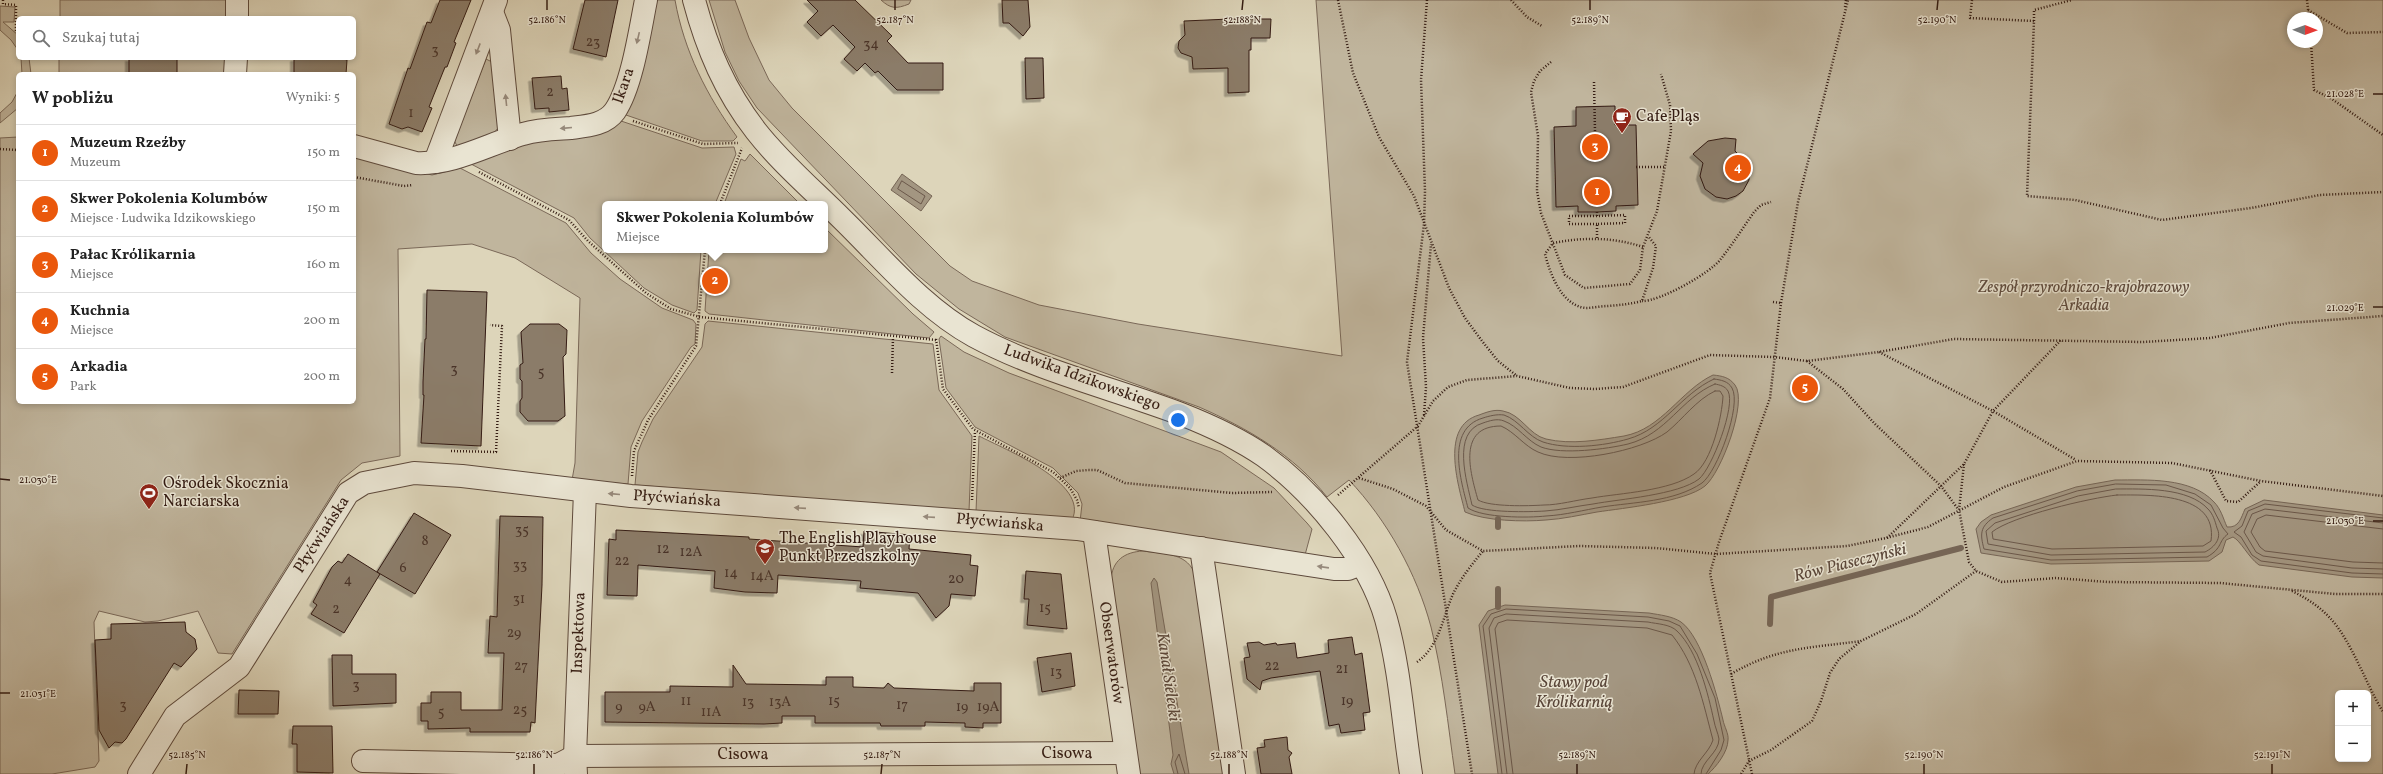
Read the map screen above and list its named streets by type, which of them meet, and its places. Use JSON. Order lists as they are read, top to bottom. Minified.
{"streets":{"street":["Ikara","Ludwika Idzikowskiego","Płyćwiańska","Inspektowa","Obserwatorów","Cisowa"]},"crossings":[["Ludwika Idzikowskiego","Płyćwiańska"],["Płyćwiańska","Inspektowa"],["Płyćwiańska","Obserwatorów"],["Inspektowa","Cisowa"],["Obserwatorów","Cisowa"]],"one_way":["Ikara","Płyćwiańska"],"water":["Rów Piaseczyński","Kanał Sielecki","Stawy pod Królikarnią"],"parks":["Zespół przyrodniczo-krajobrazowy Arkadia"],"places":{"cafe":["Cafe Pląs"],"sports":["Ośrodek Skocznia Narciarska"],"school or university":["The English Playhouse Punkt Przedszkolny"]},"house_numbers":["23","34","3","2","1","3","5","35","8","12","12A","22","33","6","14","14A","20","4","31","15","2","29","27","22","21","13","3","11","15","19","13","13A","3","17","9","9A","19","19A","25","5","11A"],"north":"right","page":{"search":"Szukaj tutaj","heading":["W pobliżu","Wyniki: 5"],"list":[{"mark":"1","name":"Muzeum Rzeźby","note":"Muzeum","value":"150 m"},{"mark":"2","name":"Skwer Pokolenia Kolumbów","note":"Miejsce · Ludwika Idzikowskiego","value":"150 m"},{"mark":"3","name":"Pałac Królikarnia","note":"Miejsce","value":"160 m"},{"mark":"4","name":"Kuchnia","note":"Miejsce","value":"200 m"},{"mark":"5","name":"Arkadia","note":"Park","value":"200 m"}],"pins":["3","4","1","2","5"],"popup":["Skwer Pokolenia Kolumbów","Miejsce"],"map_buttons":["+","−"]},"coordinates":["52.186°N","52.187°N","52.188°N","52.189°N","52.190°N","21.028°E","21.029°E","21.030°E","21.031°E","52.185°N","52.191°N"]}
